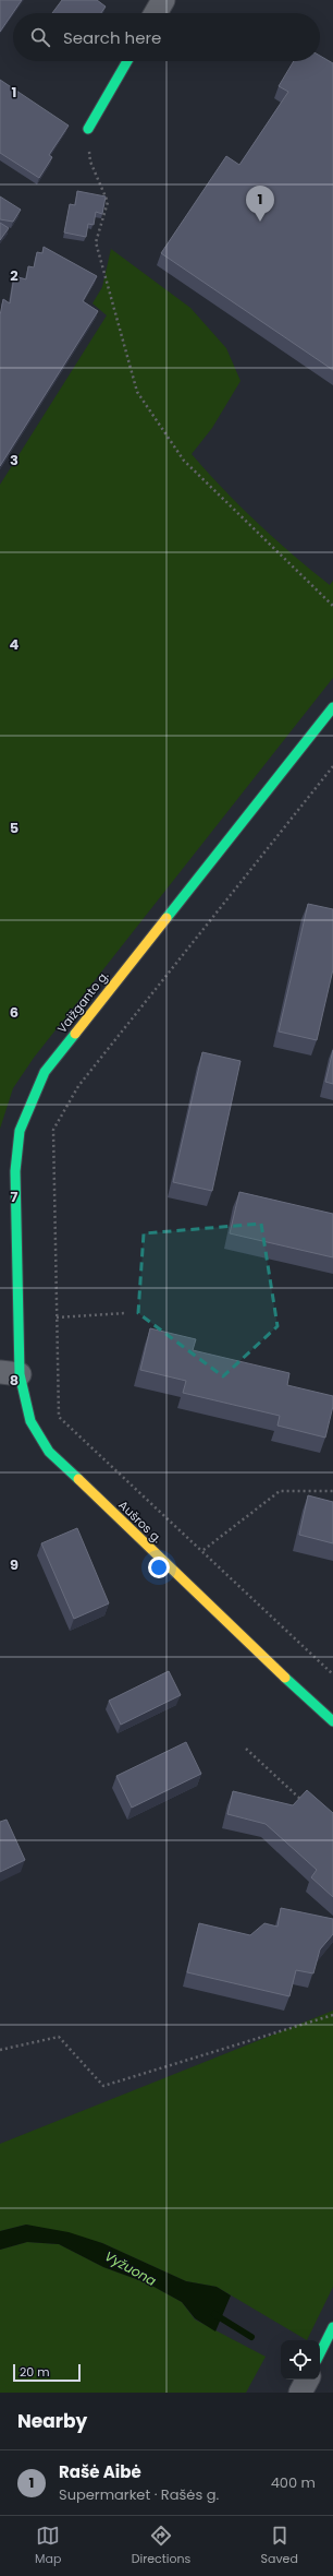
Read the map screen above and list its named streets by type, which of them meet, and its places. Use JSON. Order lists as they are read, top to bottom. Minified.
{"streets":{"street":["Vaižganto g.","Aušros g."]},"crossings":[["Vaižganto g.","Aušros g."]],"water":["Vyžuona"],"scale_bar":"20 m","page":{"search":"Search here","pins":"1","scale":"20 m","heading":"Nearby","list":[{"mark":"1","name":"Rašė Aibė","note":"Supermarket · Rašės g.","value":"400 m"}],"nav":["Map","Directions","Saved"]},"grid":{"rows":["1","2","3","4","5","6","7","8","9"]}}
